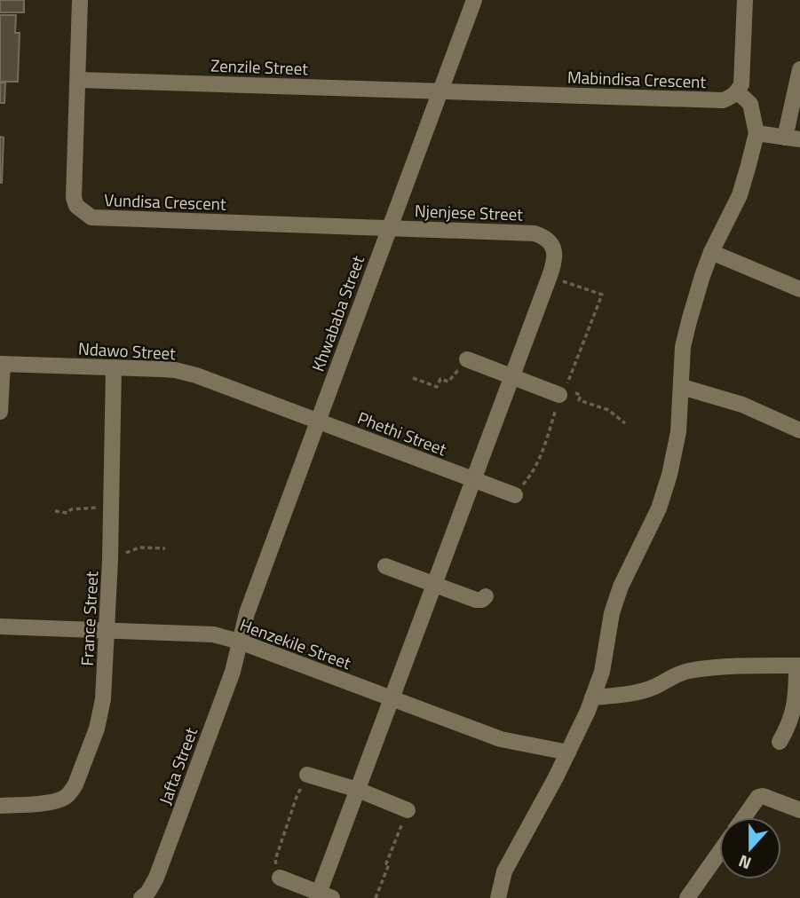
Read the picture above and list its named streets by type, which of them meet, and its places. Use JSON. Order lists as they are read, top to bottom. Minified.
{"streets":{"street":["Zenzile Street","Mabindisa Crescent","Vundisa Crescent","Njenjese Street","Khwababa Street","Ndawo Street","Phethi Street","France Street","Henzekile Street","Jafta Street"]},"crossings":[["Zenzile Street","Mabindisa Crescent"],["Zenzile Street","Vundisa Crescent"],["Zenzile Street","Khwababa Street"],["Mabindisa Crescent","Khwababa Street"],["Vundisa Crescent","Njenjese Street"],["Vundisa Crescent","Khwababa Street"],["Njenjese Street","Khwababa Street"],["Njenjese Street","Phethi Street"],["Njenjese Street","Henzekile Street"],["Khwababa Street","Ndawo Street"],["Khwababa Street","Phethi Street"],["Khwababa Street","Henzekile Street"],["Khwababa Street","Jafta Street"],["Ndawo Street","Phethi Street"],["Ndawo Street","France Street"],["France Street","Henzekile Street"],["Henzekile Street","Jafta Street"]],"north":"bottom"}
